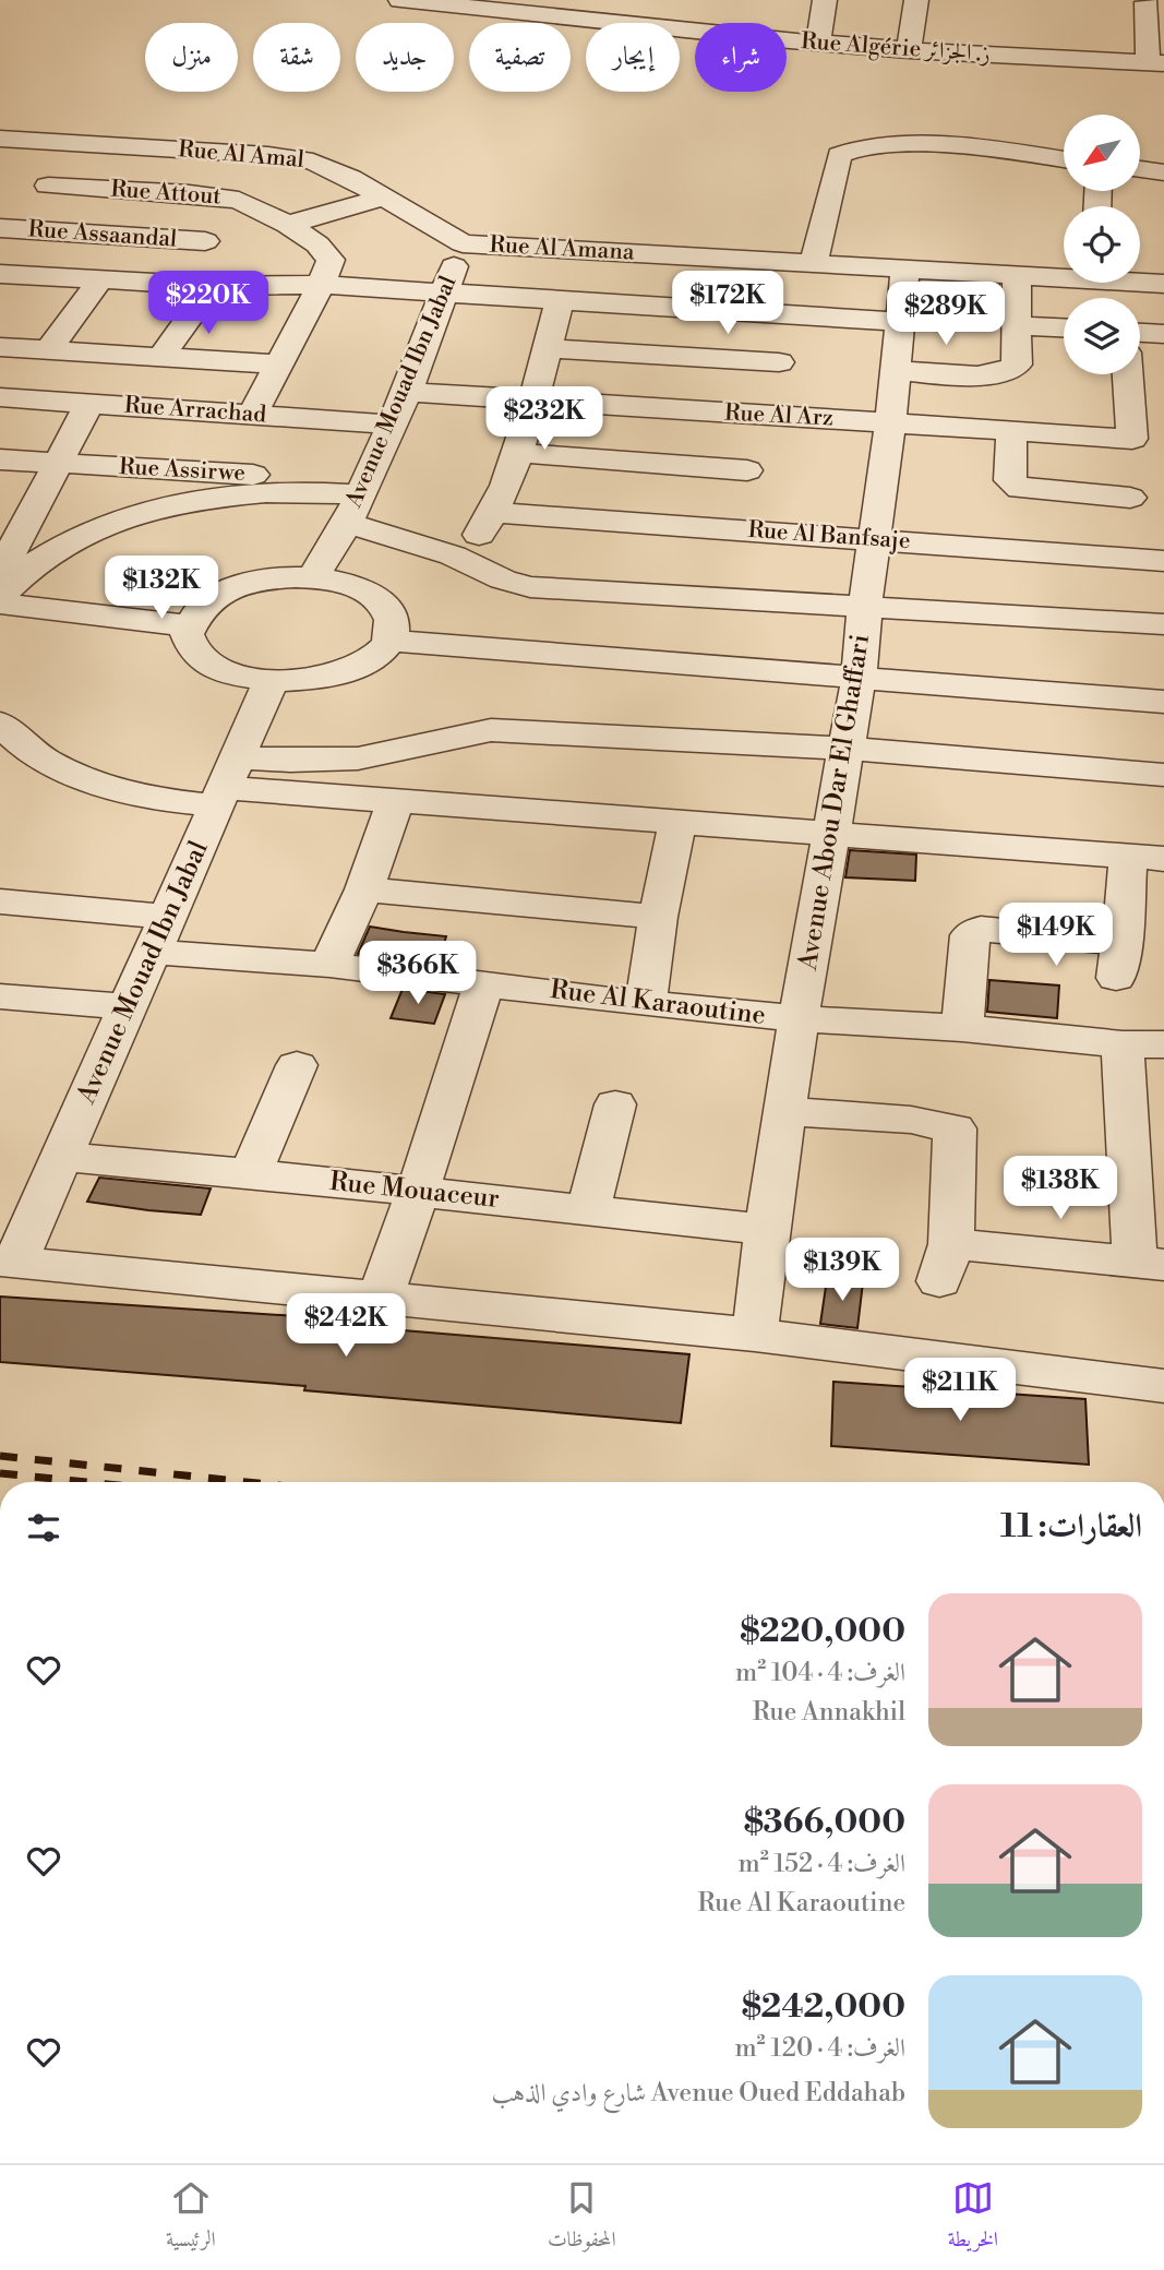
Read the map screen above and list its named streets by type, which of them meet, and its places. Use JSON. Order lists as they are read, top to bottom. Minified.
{"streets":{"street":["Rue Algérie ز. الجزائر","Rue Al Amal","Rue Attout","Rue Assaandal","Rue Al Amana","Avenue Mouad Ibn Jabal","Rue Arrachad","Rue Al Arz","Rue Assirwe","Rue Al Banfsaje","Avenue Abou Dar El Ghaffari","Rue Al Karaoutine","Rue Mouaceur"]},"crossings":[["Rue Al Amal","Rue Al Amana"],["Rue Al Amal","Avenue Mouad Ibn Jabal"],["Rue Al Amana","Avenue Mouad Ibn Jabal"],["Rue Al Amana","Avenue Abou Dar El Ghaffari"],["Avenue Mouad Ibn Jabal","Rue Arrachad"],["Avenue Mouad Ibn Jabal","Rue Al Arz"],["Avenue Mouad Ibn Jabal","Rue Assirwe"],["Avenue Mouad Ibn Jabal","Rue Al Karaoutine"],["Avenue Mouad Ibn Jabal","Rue Mouaceur"],["Rue Al Arz","Avenue Abou Dar El Ghaffari"],["Rue Al Banfsaje","Avenue Abou Dar El Ghaffari"],["Avenue Abou Dar El Ghaffari","Rue Al Karaoutine"],["Avenue Abou Dar El Ghaffari","Rue Mouaceur"]],"north":"bottom left","page":{"chip":["شراء","إيجار","تصفية","جديد","شقة","منزل"],"price":["$220K","$172K","$289K","$232K","$132K","$149K","$366K","$138K","$139K","$242K","$211K"],"heading":"العقارات: 11","list":[{"name":"$220,000","note":"الغرف: 4 · 104 m² · Rue Annakhil"},{"name":"$366,000","note":"الغرف: 4 · 152 m² · Rue Al Karaoutine"},{"name":"$242,000","note":"الغرف: 4 · 120 m² · Avenue Oued Eddahab شارع وادي الذهب"}],"tabs":["الخريطة","المحفوظات","الرئيسية"]}}
